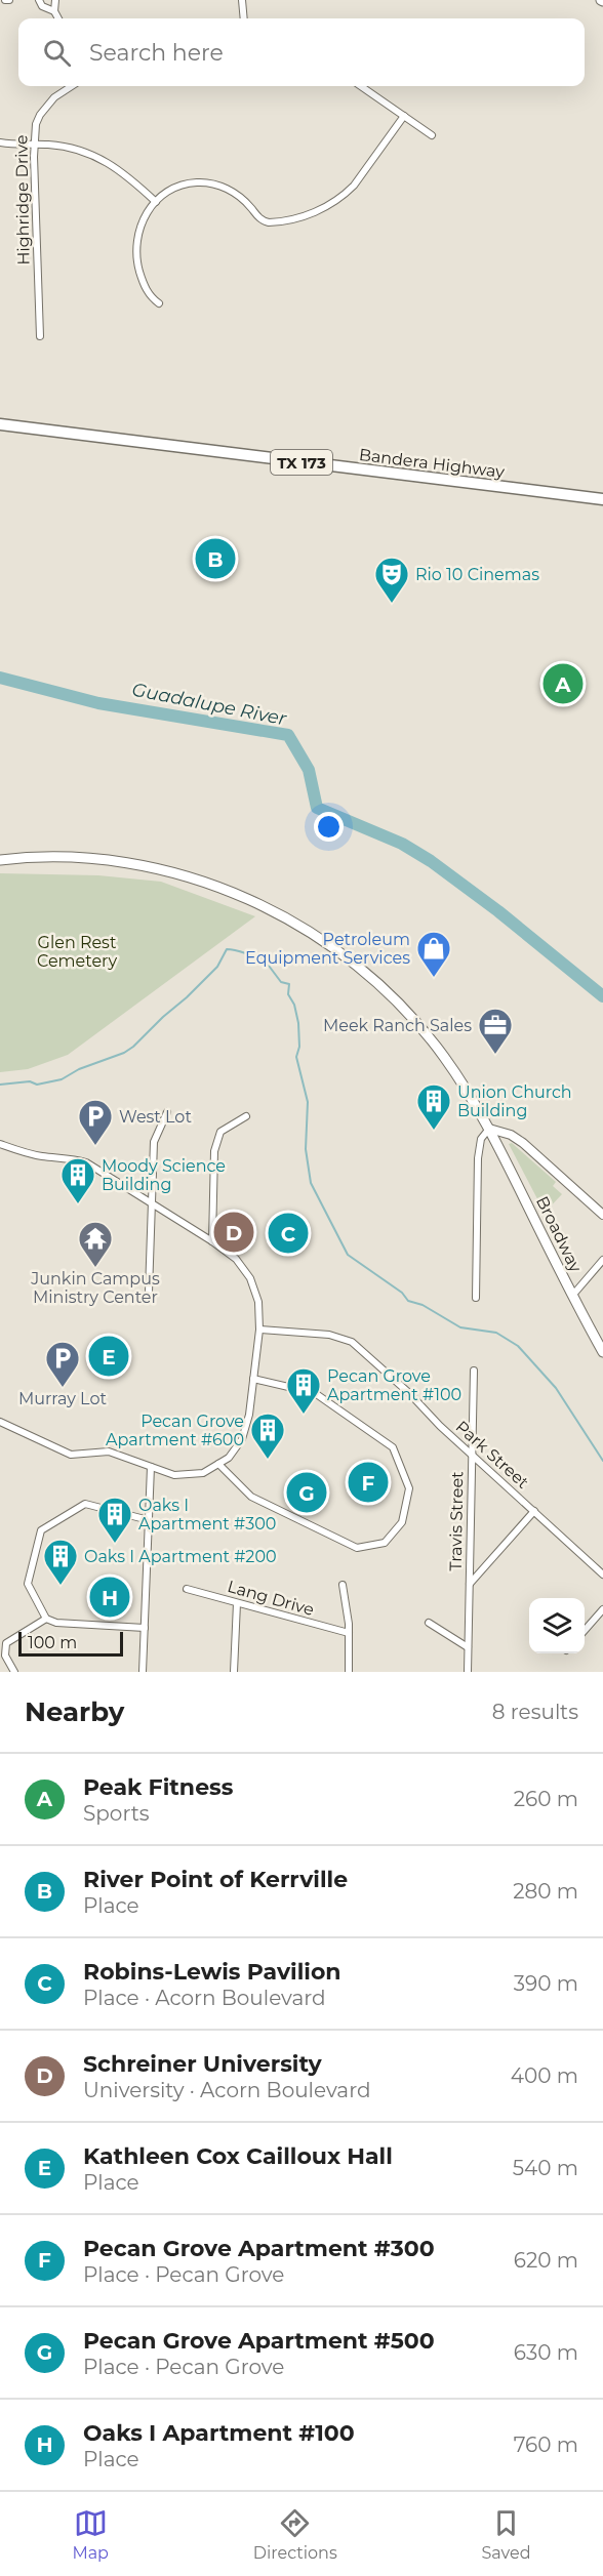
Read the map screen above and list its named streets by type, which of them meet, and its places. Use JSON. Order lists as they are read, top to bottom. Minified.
{"streets":{"main road":["TX 173","Bandera Highway","Broadway"],"street":["Highridge Drive","Park Street","Travis Street","Lang Drive"]},"crossings":[["Park Street","Travis Street"]],"water":["Guadalupe River"],"parks":["Glen Rest Cemetery"],"places":{"theatre":["Rio 10 Cinemas"],"shop":["Petroleum Equipment Services"],"office":["Meek Ranch Sales"],"building":["Union Church Building","Moody Science Building","Pecan Grove Apartment #100","Pecan Grove Apartment #600","Oaks I Apartment #300","Oaks I Apartment #200"],"parking":["West Lot","Murray Lot"],"temple":["Junkin Campus Ministry Center"]},"scale_bar":"100 m","page":{"search":"Search here","pins":["B","A","D","C","E","F","G","H"],"scale":"100 m","heading":["Nearby","8 results"],"list":[{"mark":"A","name":"Peak Fitness","note":"Sports","value":"260 m"},{"mark":"B","name":"River Point of Kerrville","note":"Place","value":"280 m"},{"mark":"C","name":"Robins-Lewis Pavilion","note":"Place · Acorn Boulevard","value":"390 m"},{"mark":"D","name":"Schreiner University","note":"University · Acorn Boulevard","value":"400 m"},{"mark":"E","name":"Kathleen Cox Cailloux Hall","note":"Place","value":"540 m"},{"mark":"F","name":"Pecan Grove Apartment #300","note":"Place · Pecan Grove","value":"620 m"},{"mark":"G","name":"Pecan Grove Apartment #500","note":"Place · Pecan Grove","value":"630 m"},{"mark":"H","name":"Oaks I Apartment #100","note":"Place","value":"760 m"}],"nav":["Map","Directions","Saved"]}}
